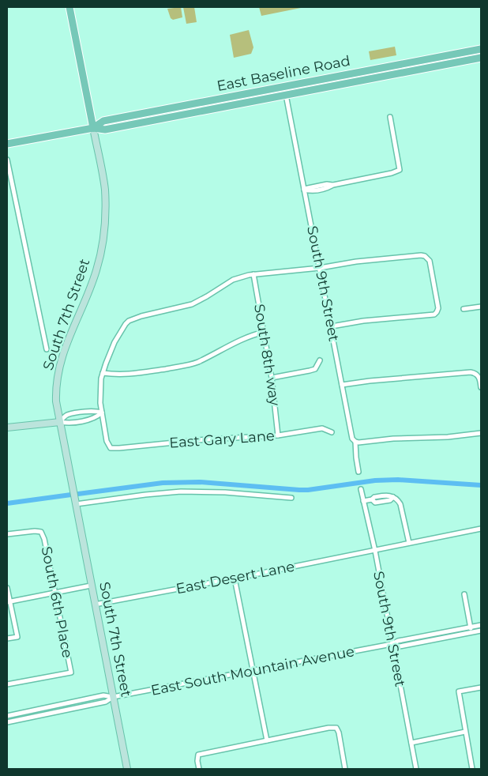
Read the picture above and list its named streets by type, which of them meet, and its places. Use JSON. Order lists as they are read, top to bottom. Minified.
{"streets":{"main road":["East Baseline Road","South 7th Street"],"street":["South 9th Street","South 8th way","East Gary Lane","East Desert Lane","South 6th Place","East South Mountain Avenue"]},"crossings":[["East Baseline Road","South 9th Street"],["East Baseline Road","South 7th Street"],["South 9th Street","East Desert Lane"],["South 9th Street","East South Mountain Avenue"],["South 7th Street","East Desert Lane"],["South 7th Street","East South Mountain Avenue"],["South 8th way","East Gary Lane"]]}
